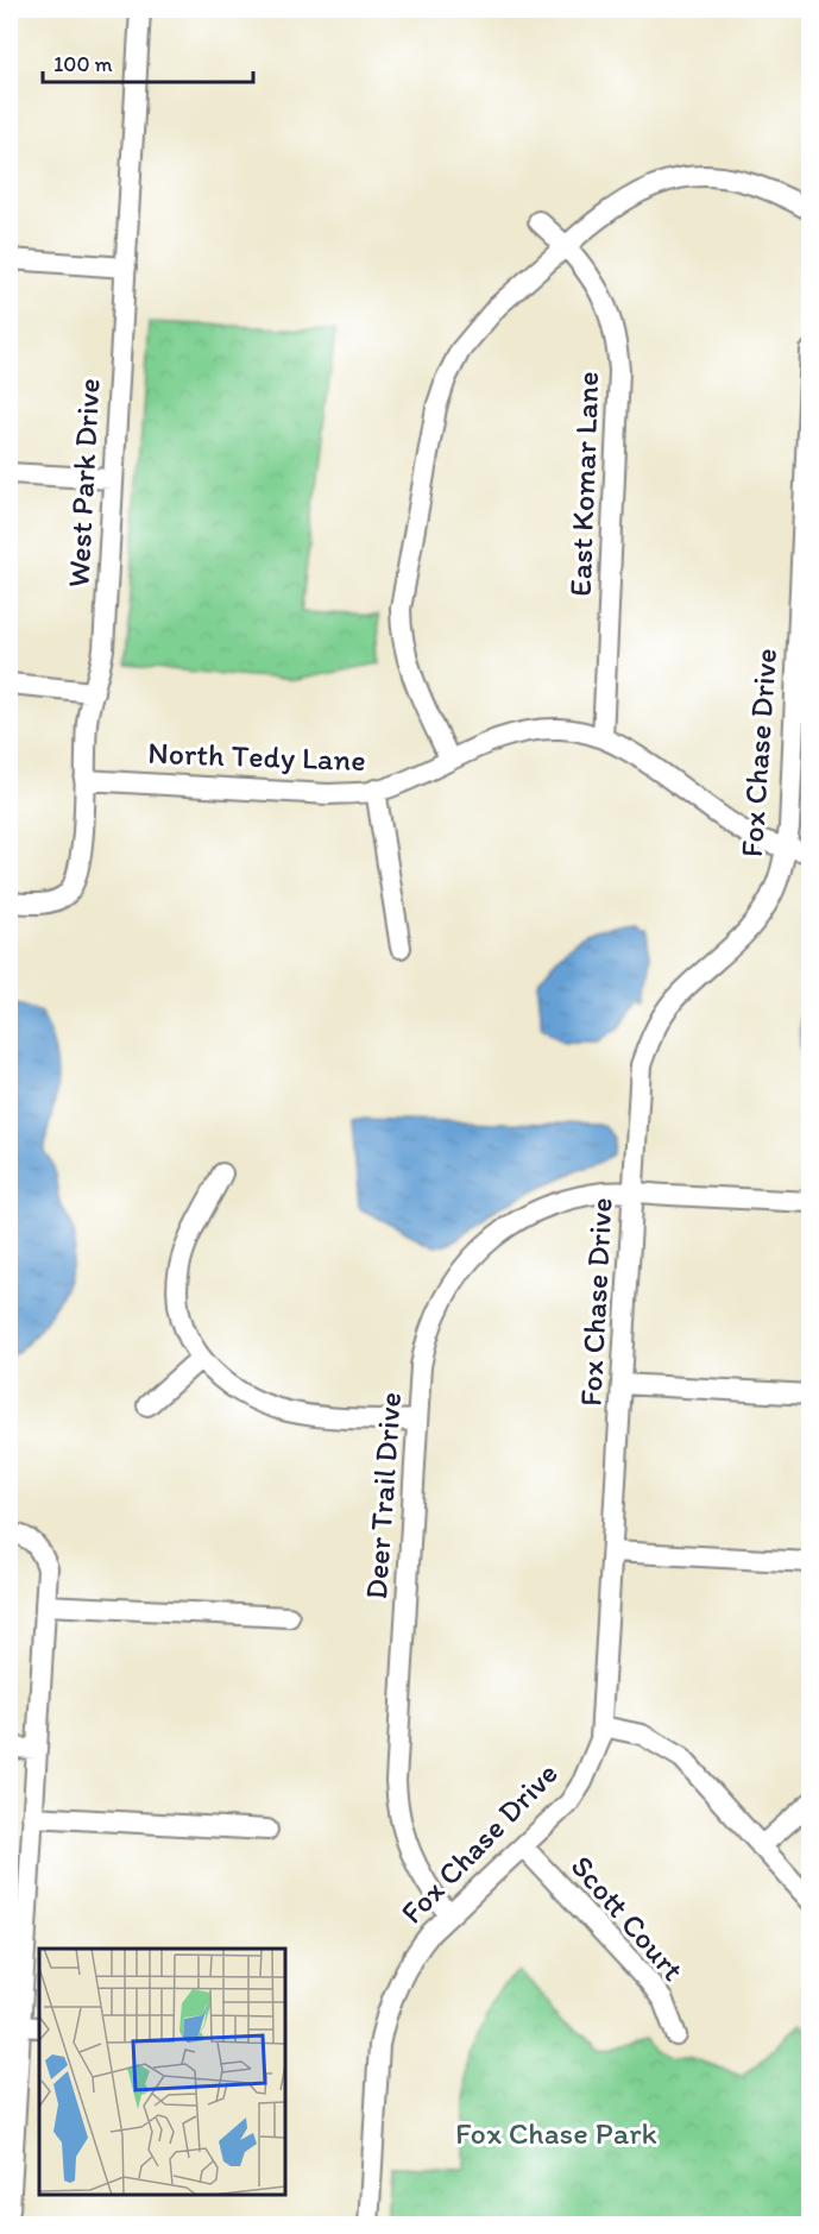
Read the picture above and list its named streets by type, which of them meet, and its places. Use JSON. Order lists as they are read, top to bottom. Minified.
{"streets":{"street":["West Park Drive","East Komar Lane","Fox Chase Drive","North Tedy Lane","Deer Trail Drive","Scott Court"]},"crossings":[["West Park Drive","North Tedy Lane"],["East Komar Lane","North Tedy Lane"],["Fox Chase Drive","North Tedy Lane"],["Fox Chase Drive","Deer Trail Drive"],["Fox Chase Drive","Scott Court"]],"parks":["Fox Chase Park"],"scale_bar":"100 m"}
